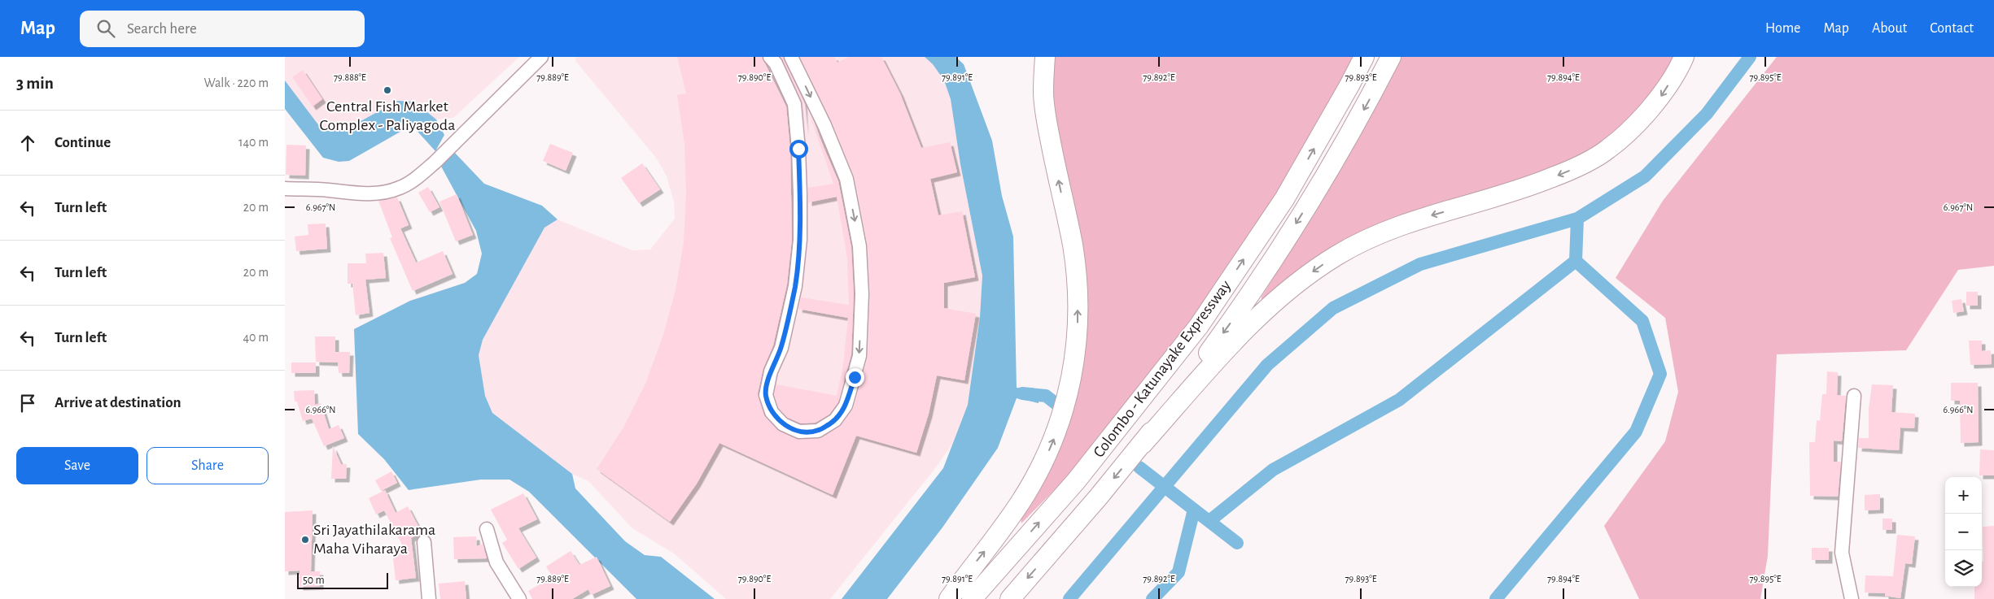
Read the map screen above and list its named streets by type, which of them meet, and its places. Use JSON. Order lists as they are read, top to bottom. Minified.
{"streets":{"highway":["Colombo - Katunayake Expressway"]},"places":["Central Fish Market Complex - Paliyagoda","Sri Jayathilakarama Maha Viharaya"],"scale_bar":"50 m","page":{"header":"Map","search":"Search here","nav":["Home","Map","About","Contact"],"heading":["3 min","Walk · 220 m"],"list":[["Continue","140 m"],["Turn left","20 m"],["Turn left","20 m"],["Turn left","40 m"],"Arrive at destination"],"buttons":["Save","Share"],"map_buttons":["+","−"],"scale":"50 m"},"coordinates":["79.888°E","79.889°E","79.890°E","79.891°E","79.892°E","79.893°E","79.894°E","79.895°E","6.967°N","6.966°N"]}
